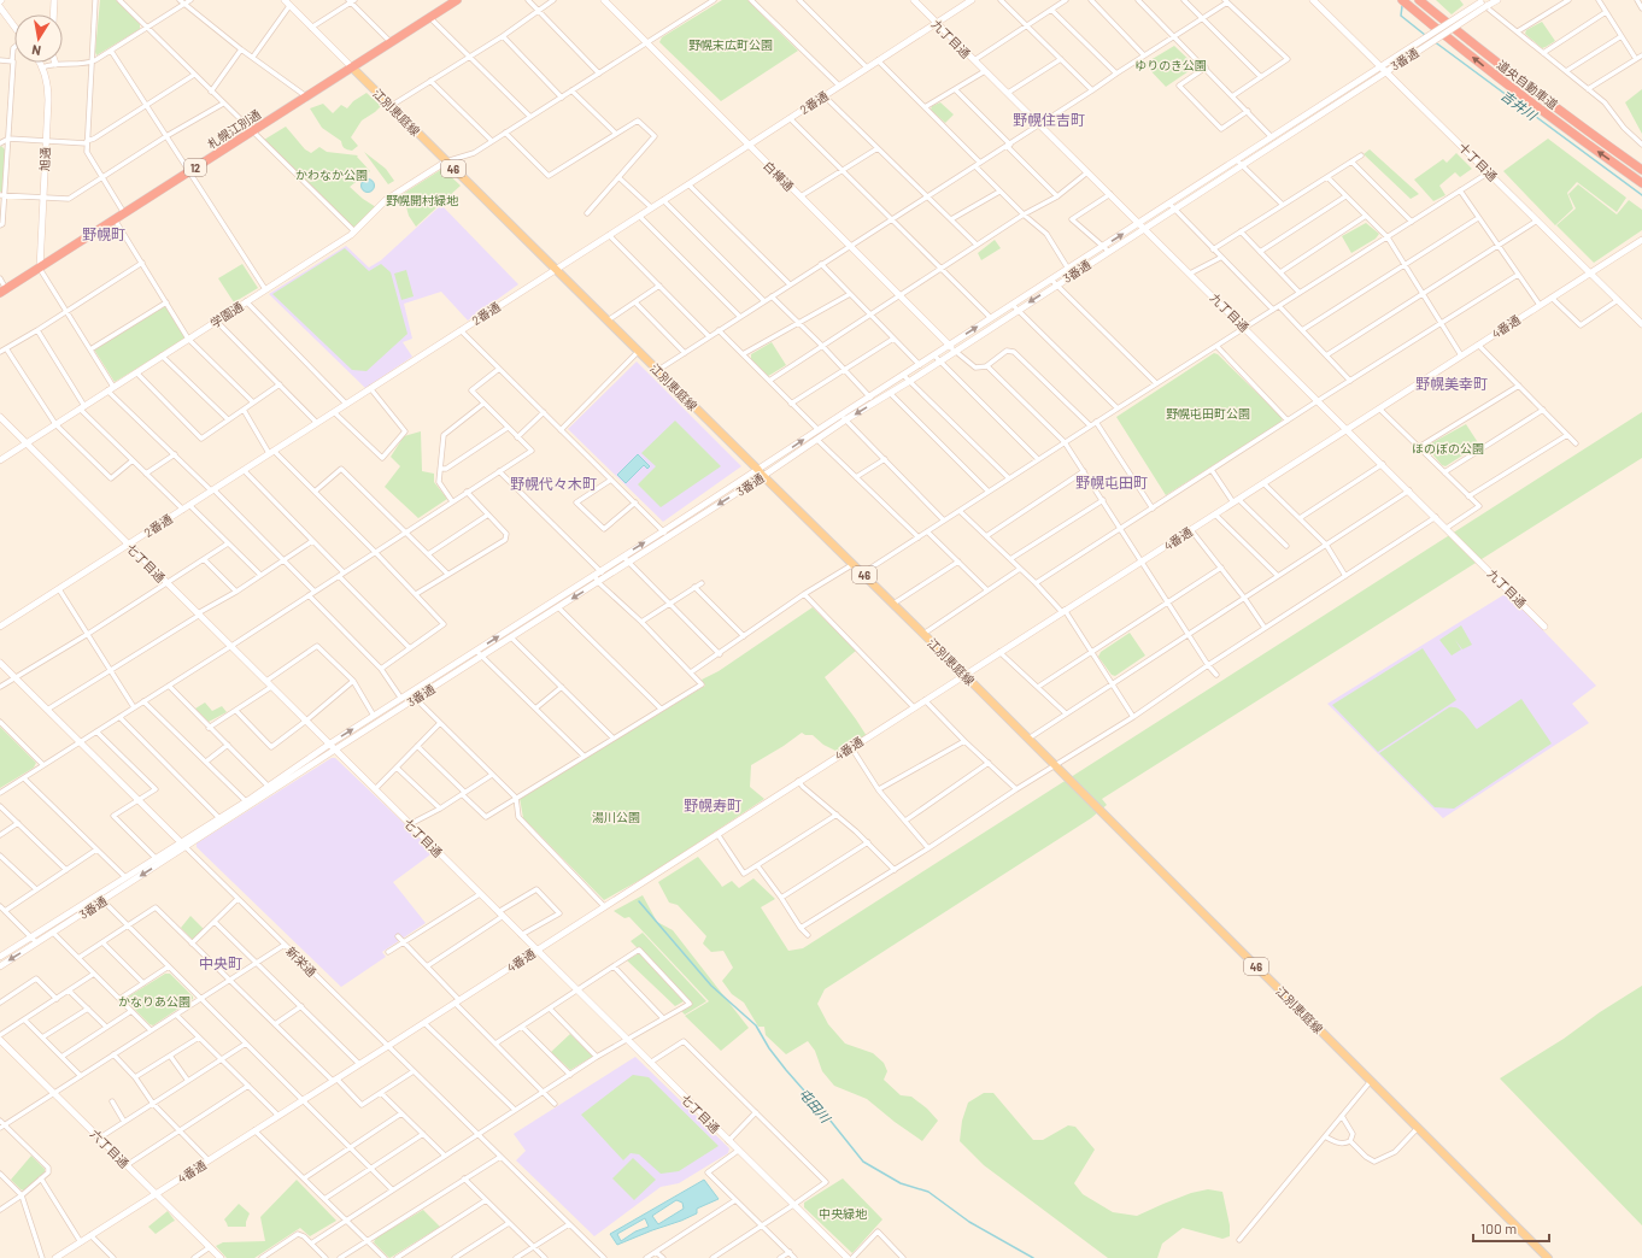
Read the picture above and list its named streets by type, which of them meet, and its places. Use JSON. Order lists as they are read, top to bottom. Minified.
{"streets":{"highway":["道央自動車道","札幌江別通","12"],"main road":["江別恵庭線","46"],"street":["九丁目通","3番通","2番通","旭通","十丁目通","白樺通","学園通","4番通","七丁目通","新栄通","六丁目通"]},"crossings":[["九丁目通","3番通"],["九丁目通","2番通"],["九丁目通","4番通"],["3番通","江別恵庭線"],["3番通","十丁目通"],["3番通","白樺通"],["3番通","七丁目通"],["3番通","新栄通"],["2番通","江別恵庭線"],["2番通","白樺通"],["2番通","七丁目通"],["江別恵庭線","札幌江別通"],["江別恵庭線","学園通"],["江別恵庭線","4番通"],["札幌江別通","旭通"],["十丁目通","4番通"],["学園通","七丁目通"],["4番通","七丁目通"],["4番通","新栄通"],["4番通","六丁目通"]],"districts":["野幌住吉町","野幌町","野幌美幸町","野幌屯田町","野幌代々木町","野幌寿町","中央町"],"water":["吉井川","屯田川"],"parks":["野幌末広町公園","ゆりのき公園","かわなか公園","野幌開村緑地","野幌屯田町公園","ほのぼの公園","湯川公園","かなりあ公園","中央緑地"],"scale_bar":"100 m","north":"bottom"}
